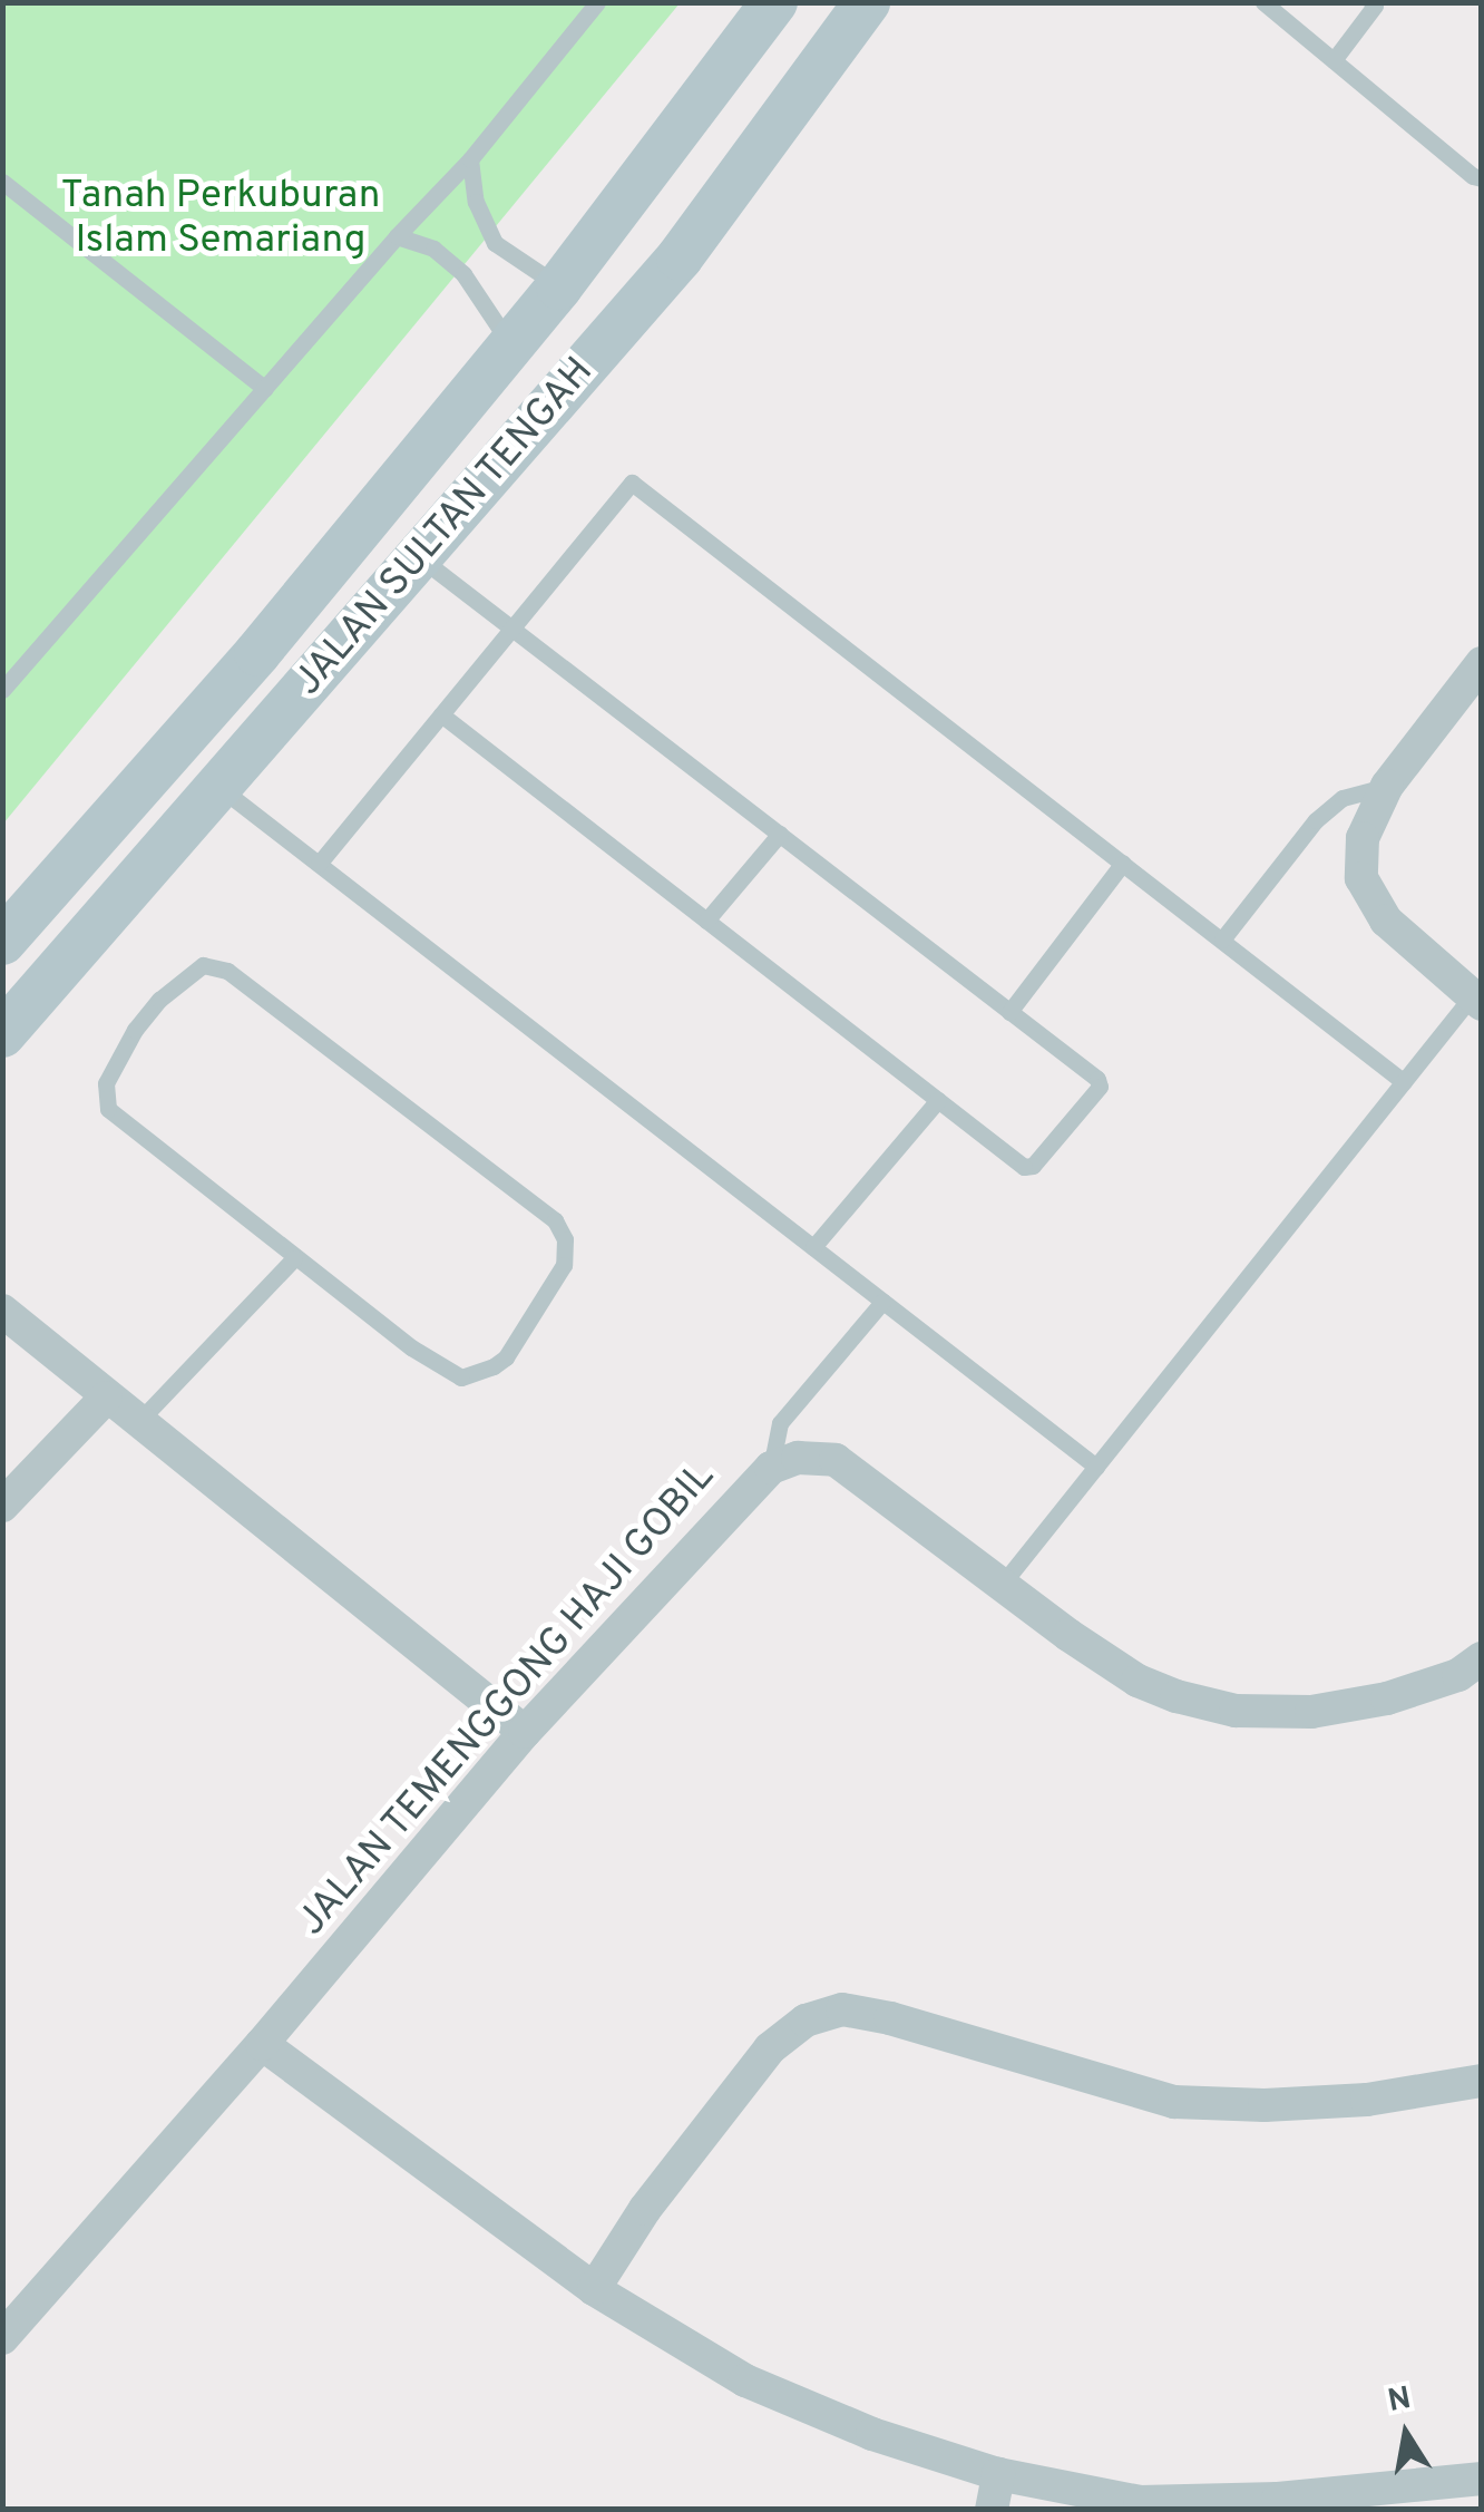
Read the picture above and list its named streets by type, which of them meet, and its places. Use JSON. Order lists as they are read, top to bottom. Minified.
{"streets":{"main road":["JALAN SULTAN TENGAH"],"street":["JALAN TEMENGGONG HAJI GOBIL"]},"parks":["Tanah Perkuburan Islam Semariang"],"north":"top"}
